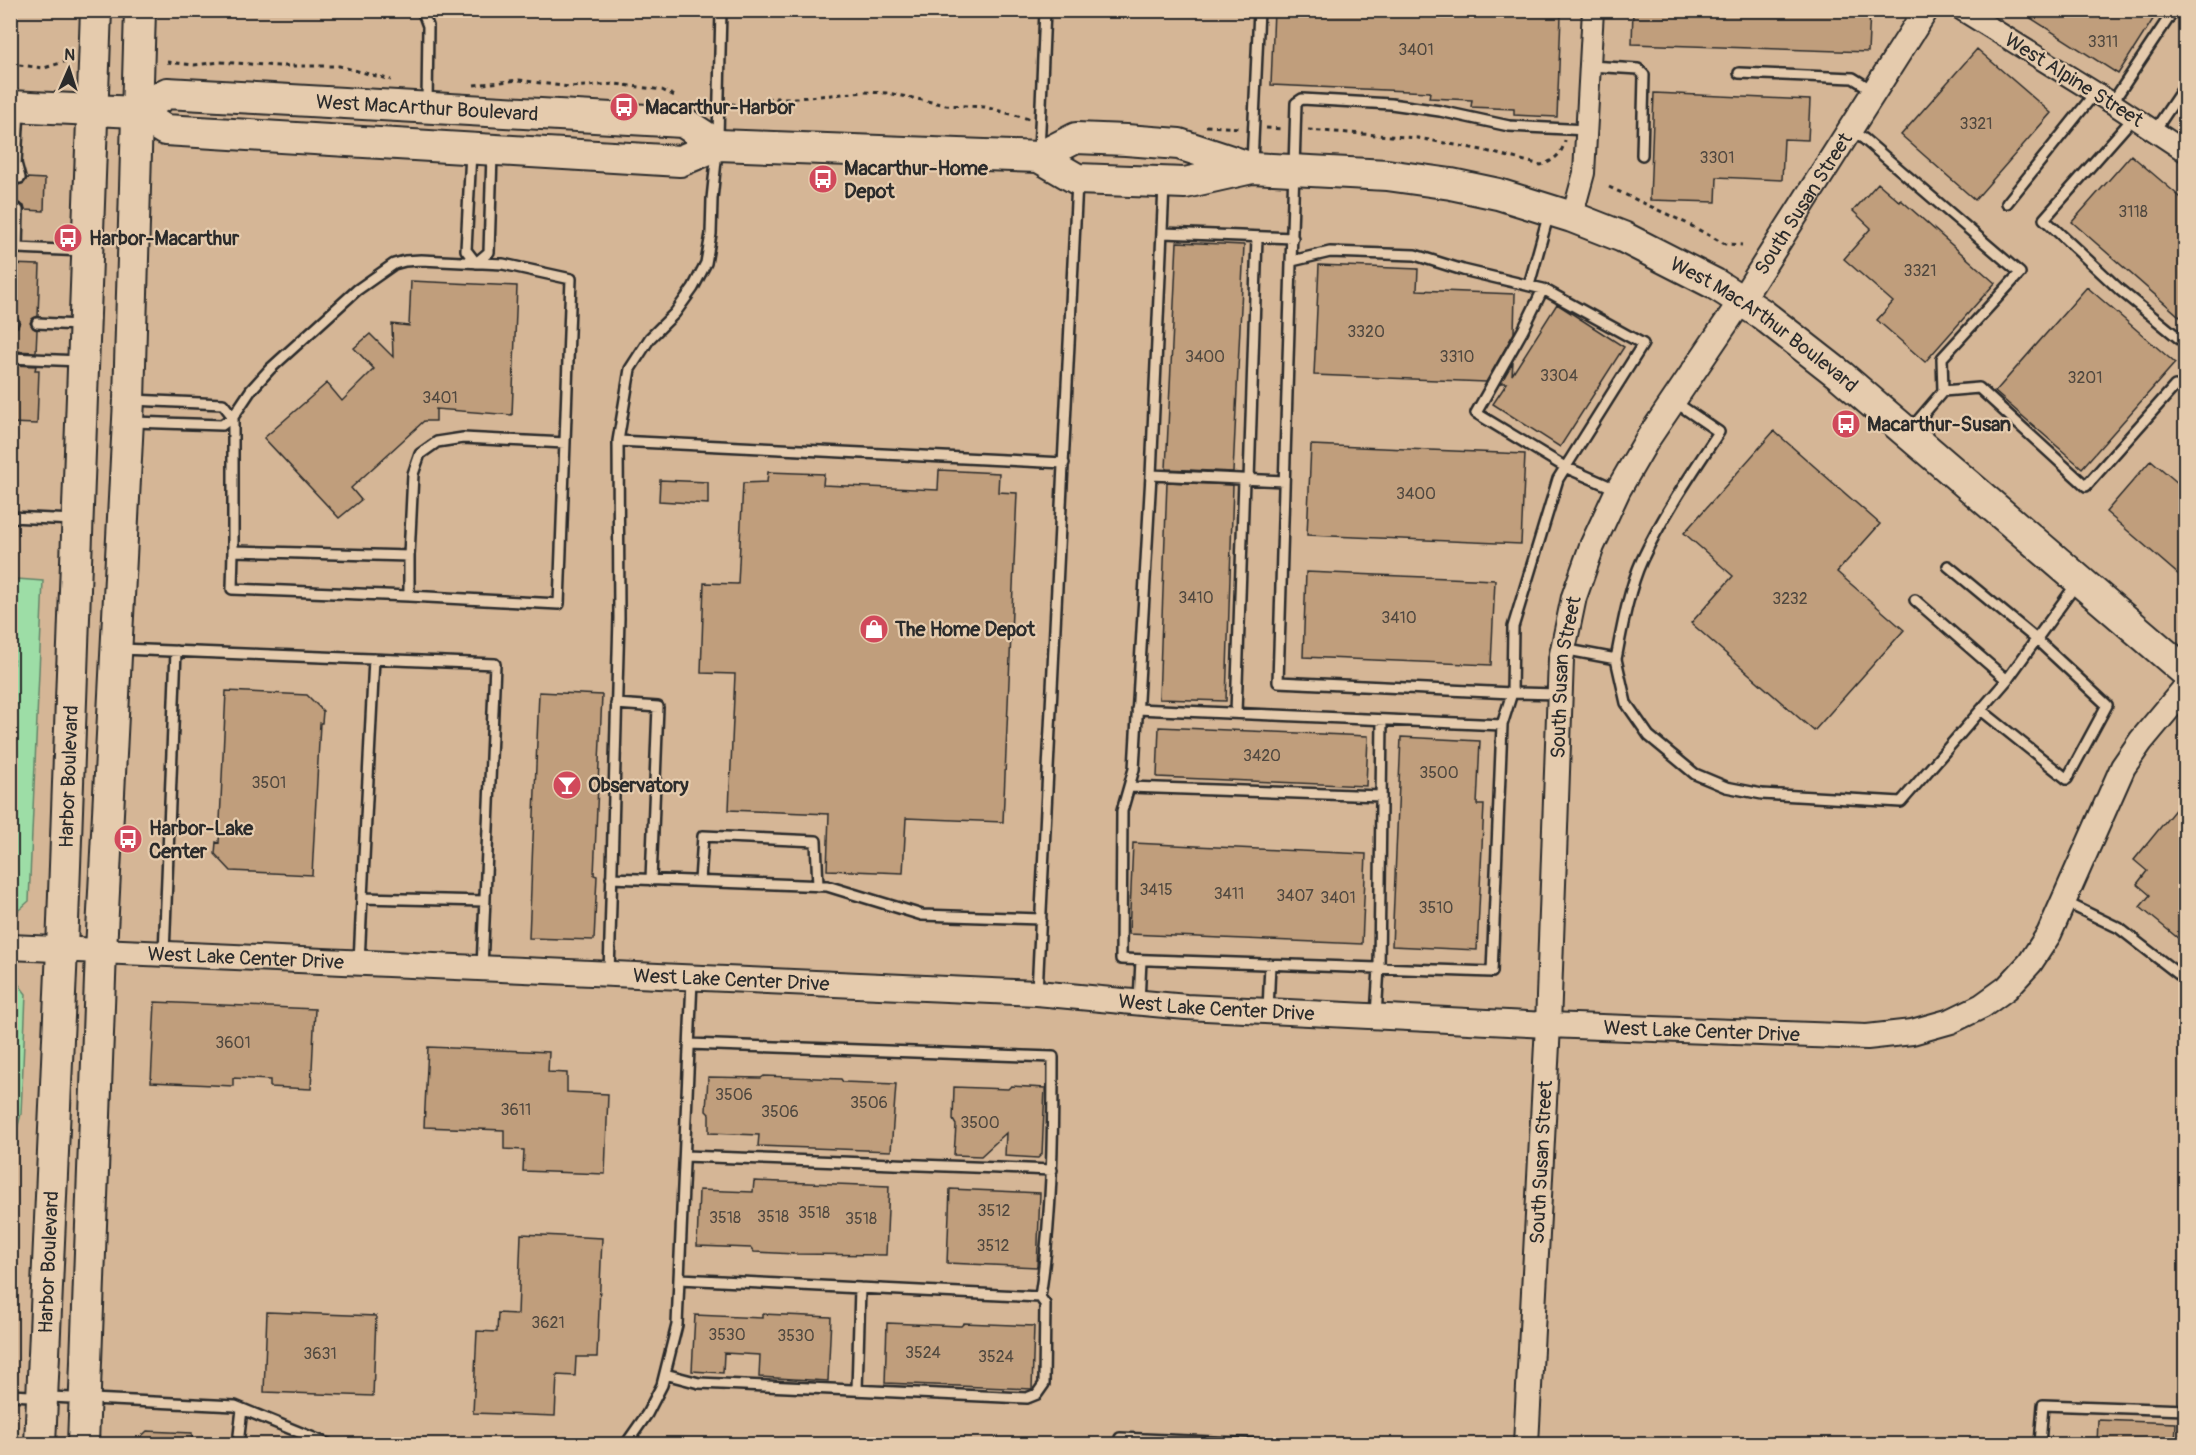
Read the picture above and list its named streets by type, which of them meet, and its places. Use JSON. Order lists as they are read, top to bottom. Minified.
{"streets":{"main road":["West MacArthur Boulevard","Harbor Boulevard"],"street":["West Alpine Street","South Susan Street","West Lake Center Drive"]},"crossings":[["West MacArthur Boulevard","South Susan Street"],["West MacArthur Boulevard","Harbor Boulevard"],["South Susan Street","West Lake Center Drive"],["Harbor Boulevard","West Lake Center Drive"]],"places":{"bus stop":["Macarthur-Harbor","Macarthur-Home Depot","Harbor-Macarthur","Macarthur-Susan","Harbor-Lake Center"],"shop":["The Home Depot"],"bar":["Observatory"]},"house_numbers":["3311","3401","3321","3301","3118","3321","3320","3400","3310","3304","3201","3401","3400","3410","3232","3410","3420","3500","3501","3415","3411","3407","3401","3510","3601","3506","3506","3611","3506","3500","3512","3518","3518","3518","3518","3512","3621","3530","3530","3524","3631","3524"],"north":"top"}
